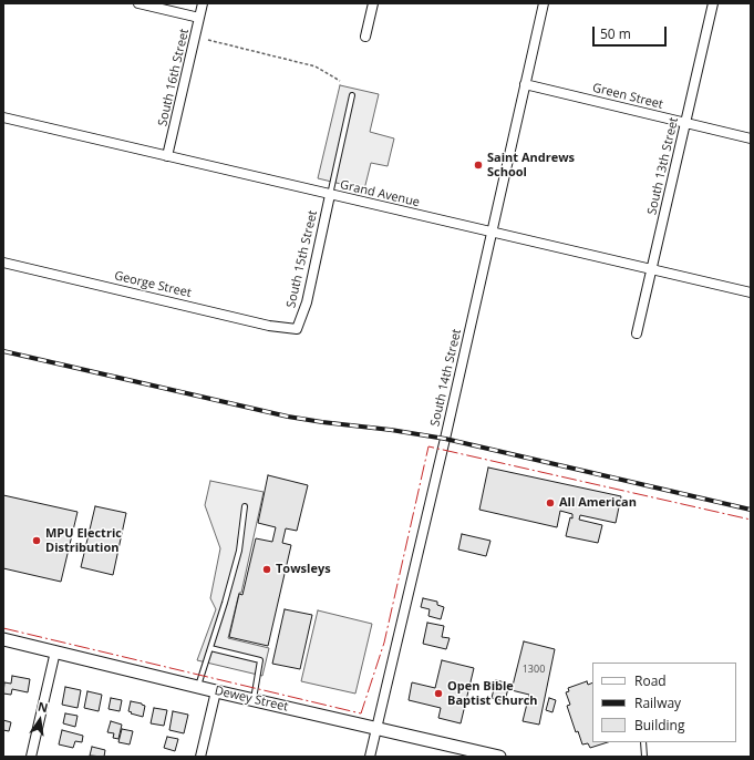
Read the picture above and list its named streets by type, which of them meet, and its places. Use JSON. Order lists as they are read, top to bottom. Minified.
{"streets":{"street":["South 16th Street","Green Street","South 13th Street","Grand Avenue","South 15th Street","George Street","South 14th Street","Dewey Street"]},"crossings":[["South 16th Street","Grand Avenue"],["Green Street","South 13th Street"],["Green Street","South 14th Street"],["South 13th Street","Grand Avenue"],["Grand Avenue","South 15th Street"],["Grand Avenue","South 14th Street"],["South 15th Street","George Street"],["South 14th Street","Dewey Street"]],"places":["Saint Andrews School","All American","MPU Electric Distribution","Towsleys","Open Bible Baptist Church"],"house_numbers":["1300"],"legend":["Road","Railway","Building"],"scale_bar":"50 m","north":"top"}
